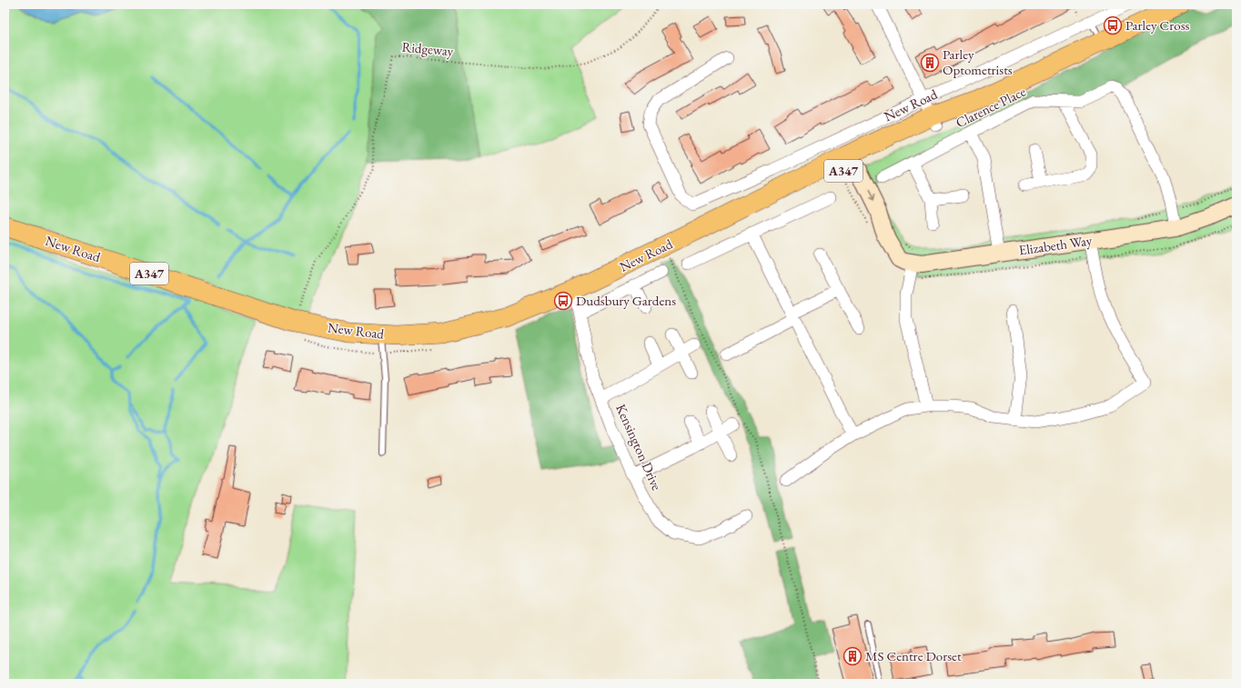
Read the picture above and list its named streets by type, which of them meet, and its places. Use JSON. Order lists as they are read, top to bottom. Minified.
{"streets":{"main road":["New Road","A347"],"street":["Clarence Place","Elizabeth Way","Kensington Drive"],"path":["Ridgeway"]},"crossings":[["Ridgeway","New Road"],["New Road","Elizabeth Way"],["New Road","Kensington Drive"],["Clarence Place","Elizabeth Way"]],"places":{"bus stop":["Parley Cross","Dudsbury Gardens"],"building":["Parley Optometrists","MS Centre Dorset"]}}
